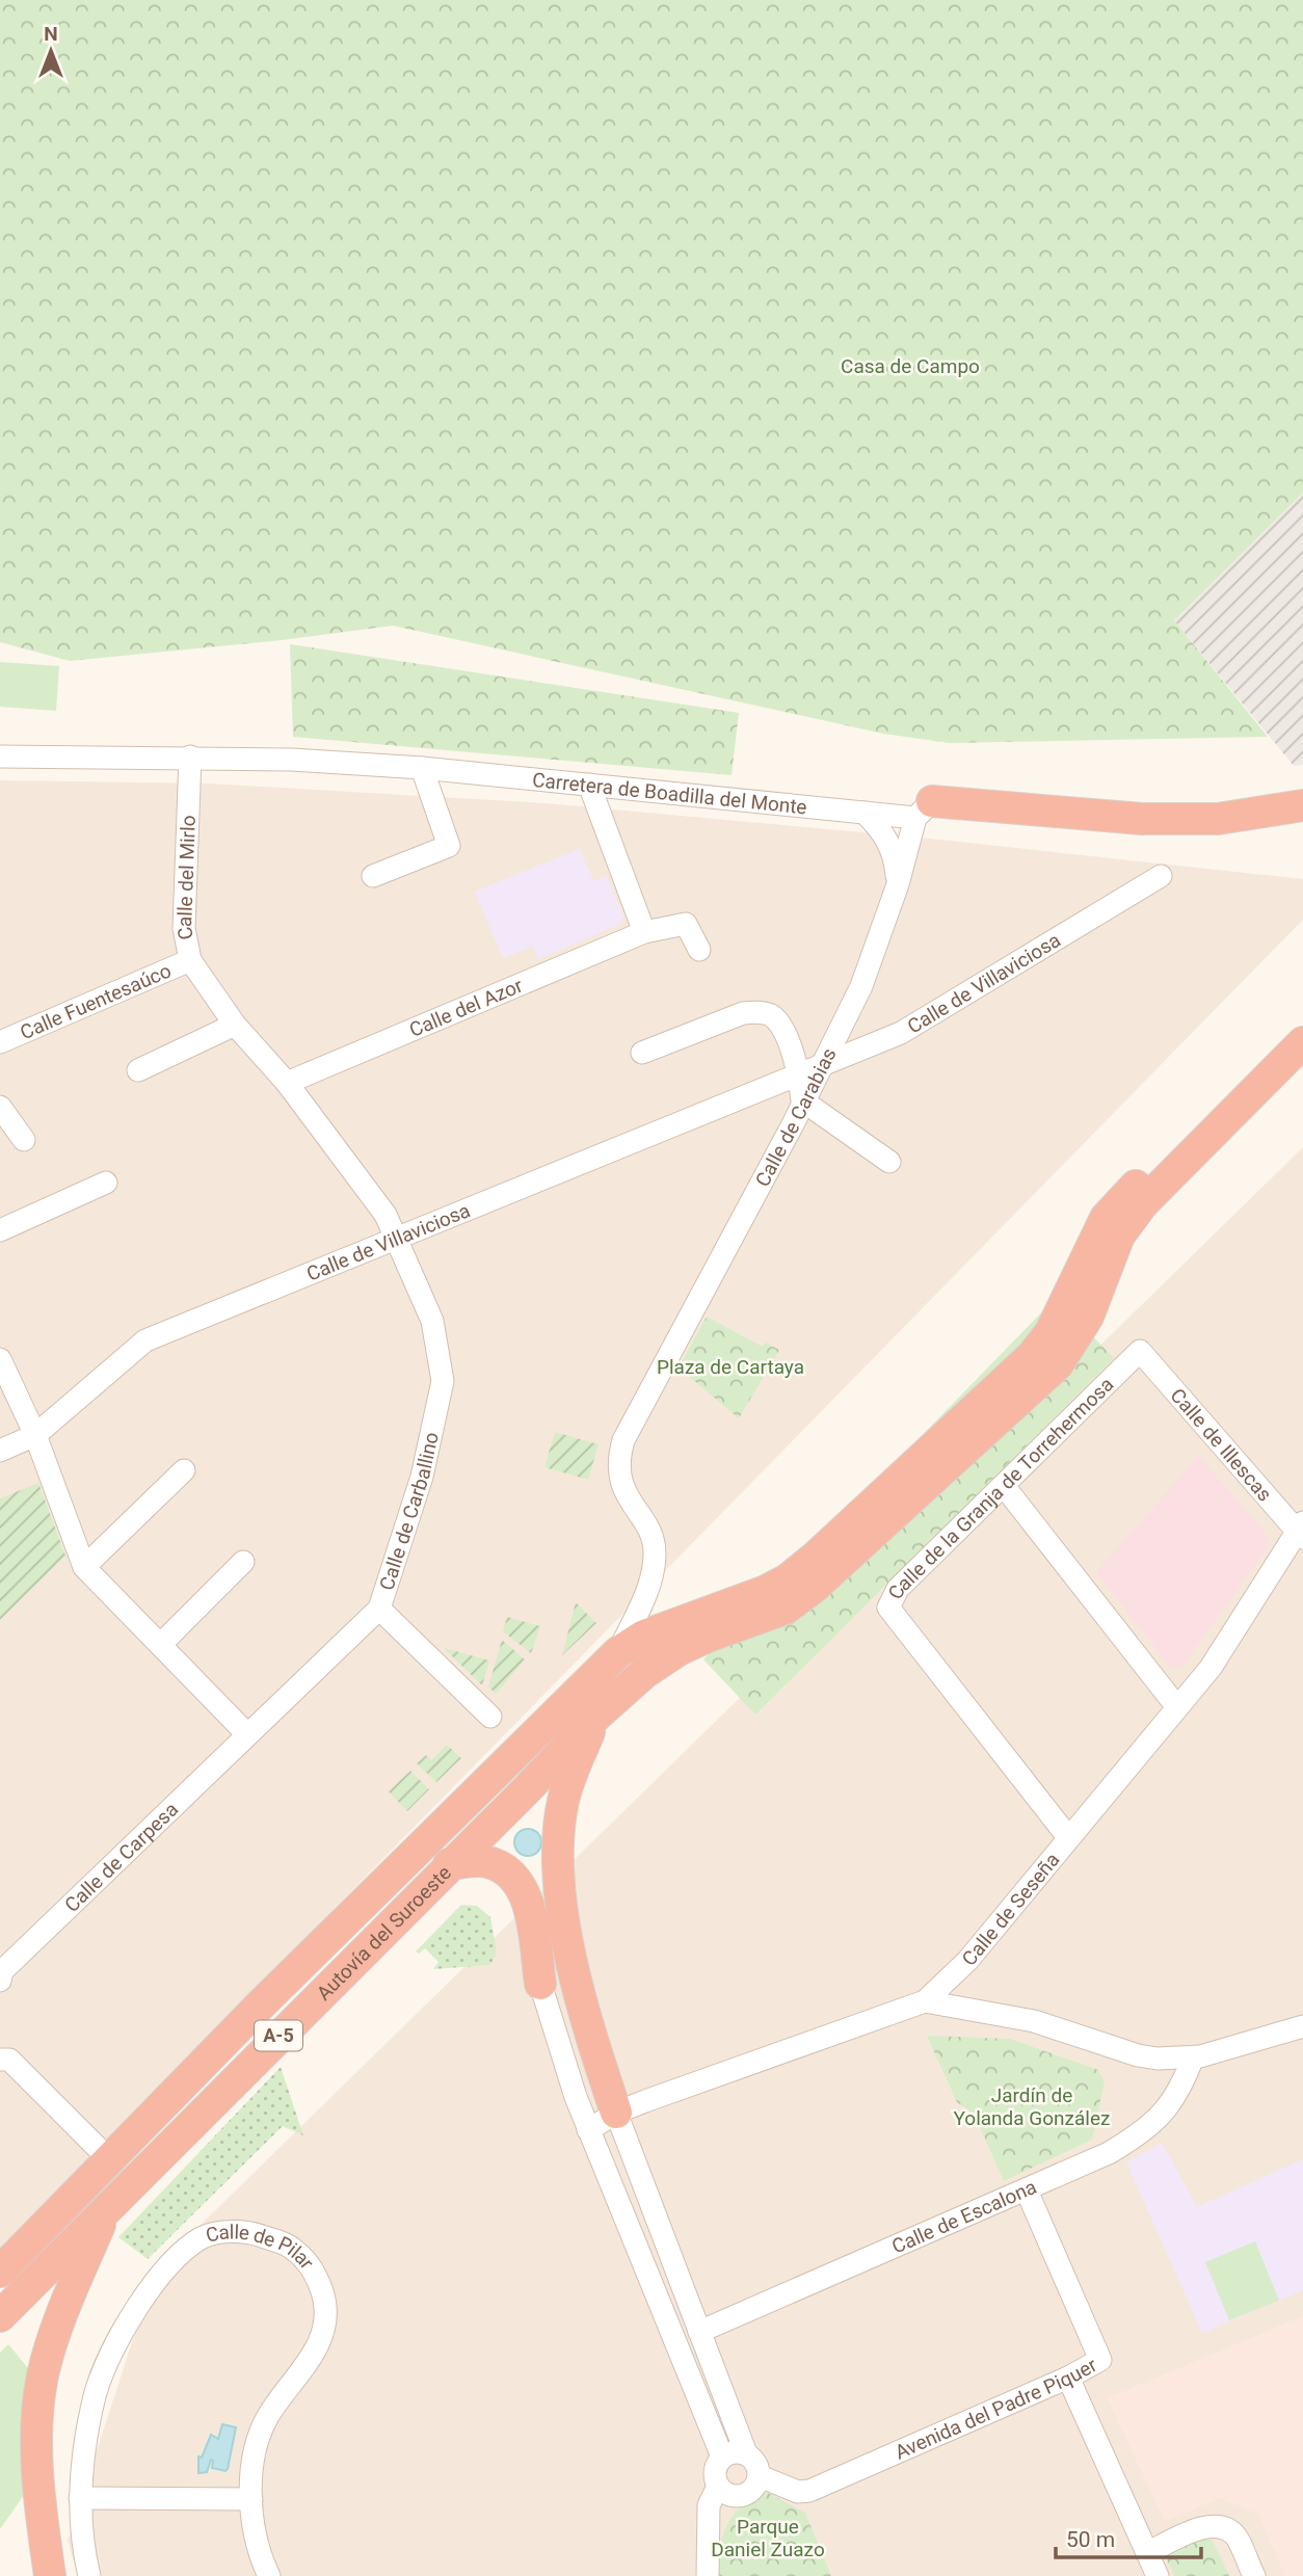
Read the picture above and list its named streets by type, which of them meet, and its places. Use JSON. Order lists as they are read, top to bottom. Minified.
{"streets":{"highway":["Autovía del Suroeste","A-5"],"street":["Carretera de Boadilla del Monte","Calle del Mirlo","Calle de Villaviciosa","Calle Fuentesaúco","Calle del Azor","Calle de Carabias","Calle de Illescas","Calle de la Granja de Torrehermosa","Calle de Carballino","Calle de Carpesa","Calle de Seseña","Calle de Escalona","Calle de Pilar","Avenida del Padre Piquer"]},"crossings":[["Carretera de Boadilla del Monte","Calle del Mirlo"],["Carretera de Boadilla del Monte","Calle de Carabias"],["Calle del Mirlo","Calle de Villaviciosa"],["Calle del Mirlo","Calle Fuentesaúco"],["Calle del Mirlo","Calle del Azor"],["Calle del Mirlo","Calle de Carballino"],["Calle de Villaviciosa","Calle de Carabias"],["Calle de Villaviciosa","Calle de Carballino"],["Calle de Carabias","Autovía del Suroeste"],["Calle de Illescas","Calle de la Granja de Torrehermosa"],["Calle de Illescas","Calle de Seseña"],["Calle de la Granja de Torrehermosa","Calle de Seseña"],["Calle de Carballino","Calle de Carpesa"],["Calle de Escalona","Avenida del Padre Piquer"]],"parks":["Casa de Campo","Plaza de Cartaya","Jardín de Yolanda González","Parque Daniel Zuazo"],"scale_bar":"50 m","north":"top"}
